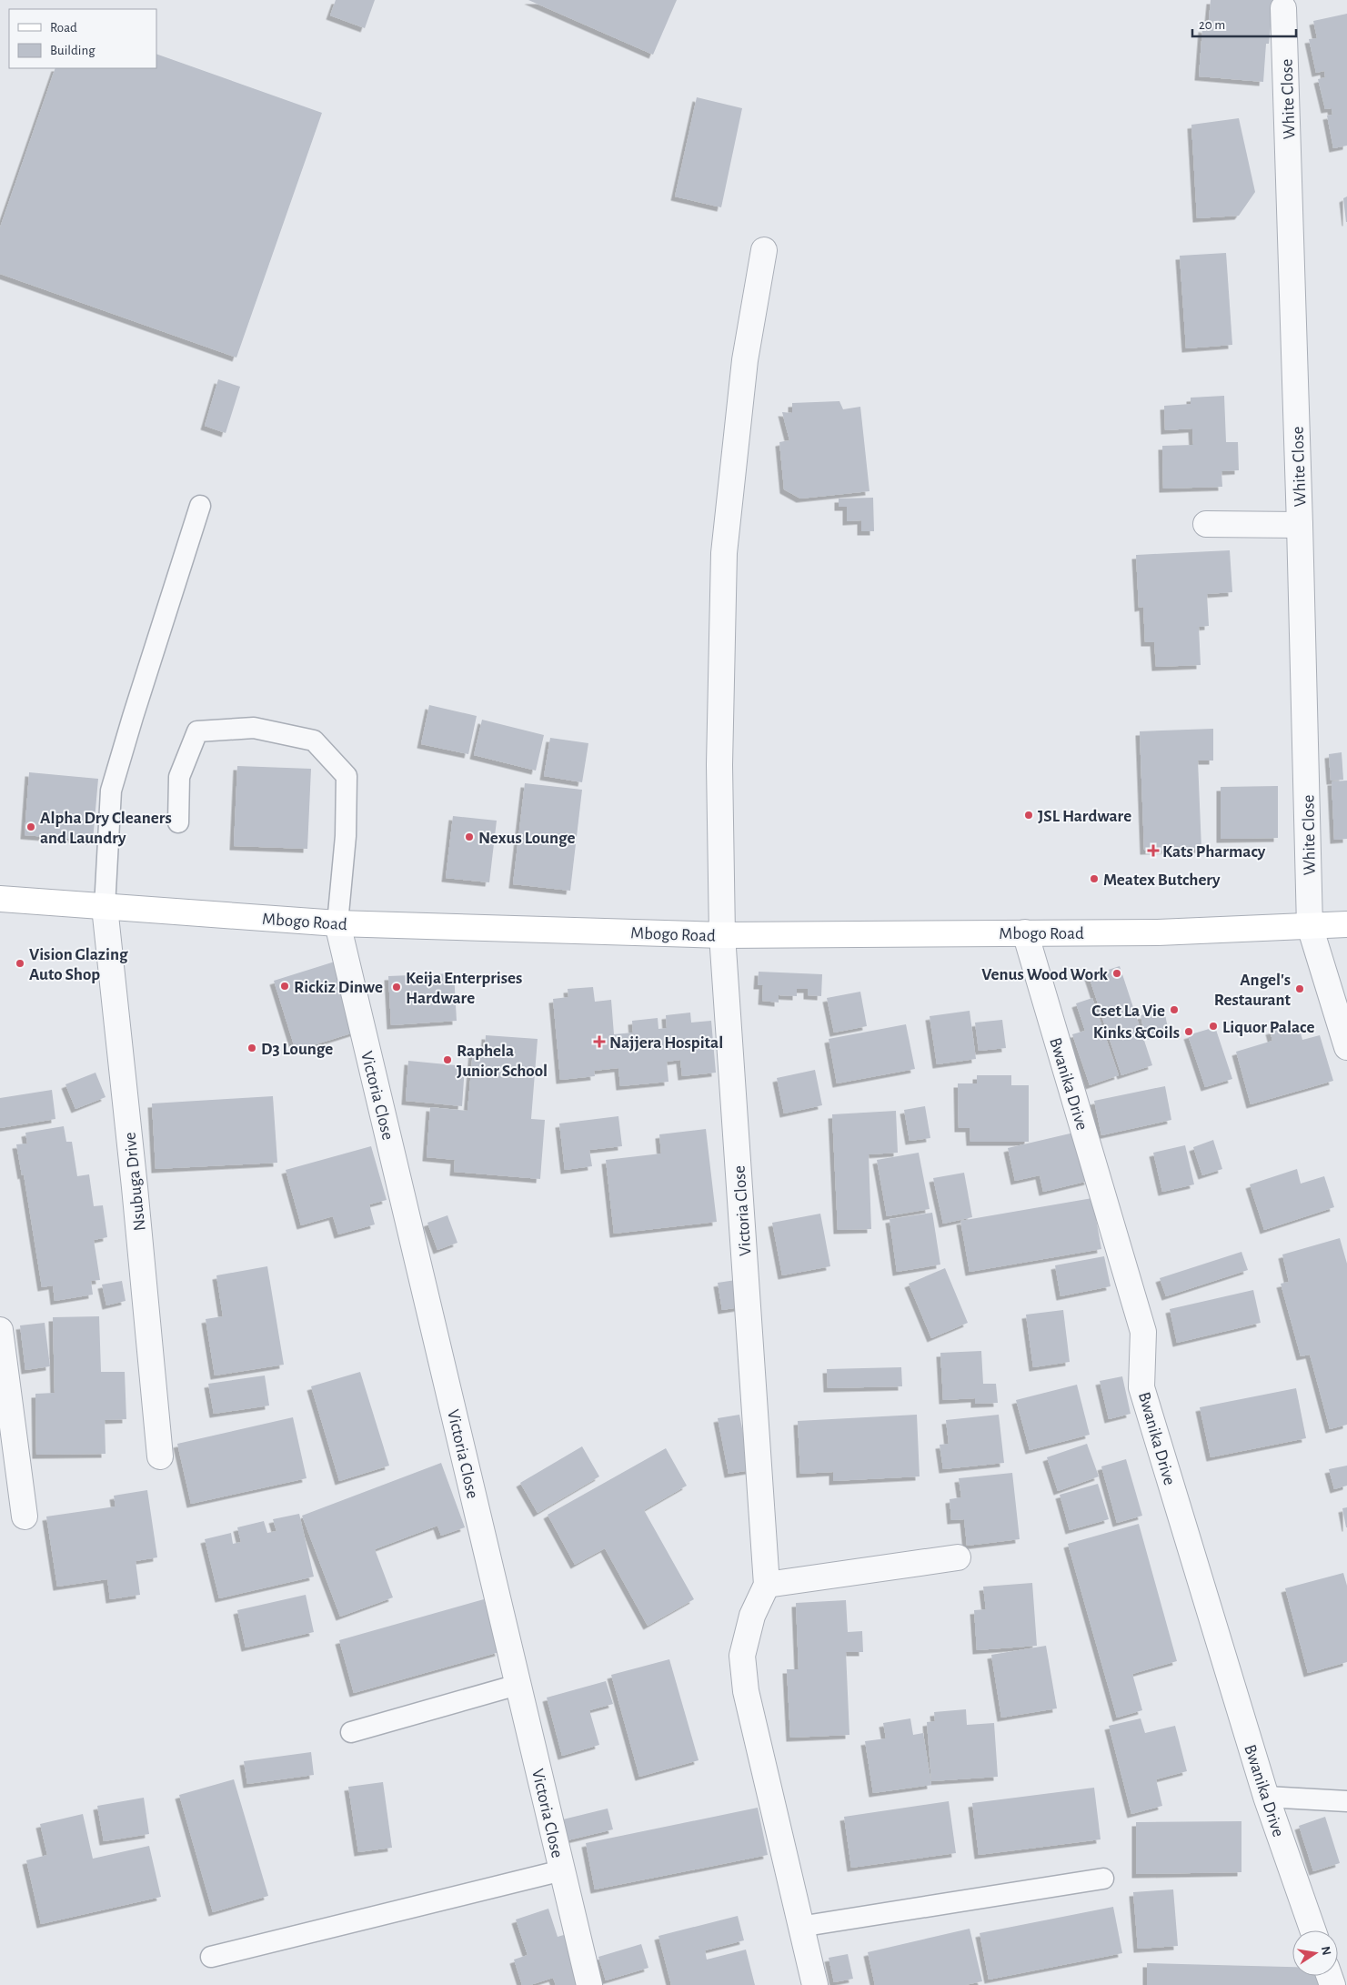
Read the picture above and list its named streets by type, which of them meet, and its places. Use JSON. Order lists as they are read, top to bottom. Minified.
{"streets":{"main road":["Mbogo Road"],"street":["White Close","Bwanika Drive","Victoria Close","Nsubuga Drive"]},"crossings":[["White Close","Mbogo Road"],["Mbogo Road","Bwanika Drive"],["Mbogo Road","Victoria Close"],["Mbogo Road","Nsubuga Drive"]],"places":{"other":["JSL Hardware","Alpha Dry Cleaners and Laundry","Nexus Lounge","Meatex Butchery","Vision Glazing Auto Shop","Venus Wood Work","Rickiz Dinwe","Keija Enterprises Hardware","Angel's Restaurant","Cset La Vie","Liquor Palace","Kinks &Coils","D3 Lounge","Raphela Junior School"],"health":["Kats Pharmacy","Najjera Hospital"]},"legend":["Road","Building"],"scale_bar":"20 m","north":"right"}
